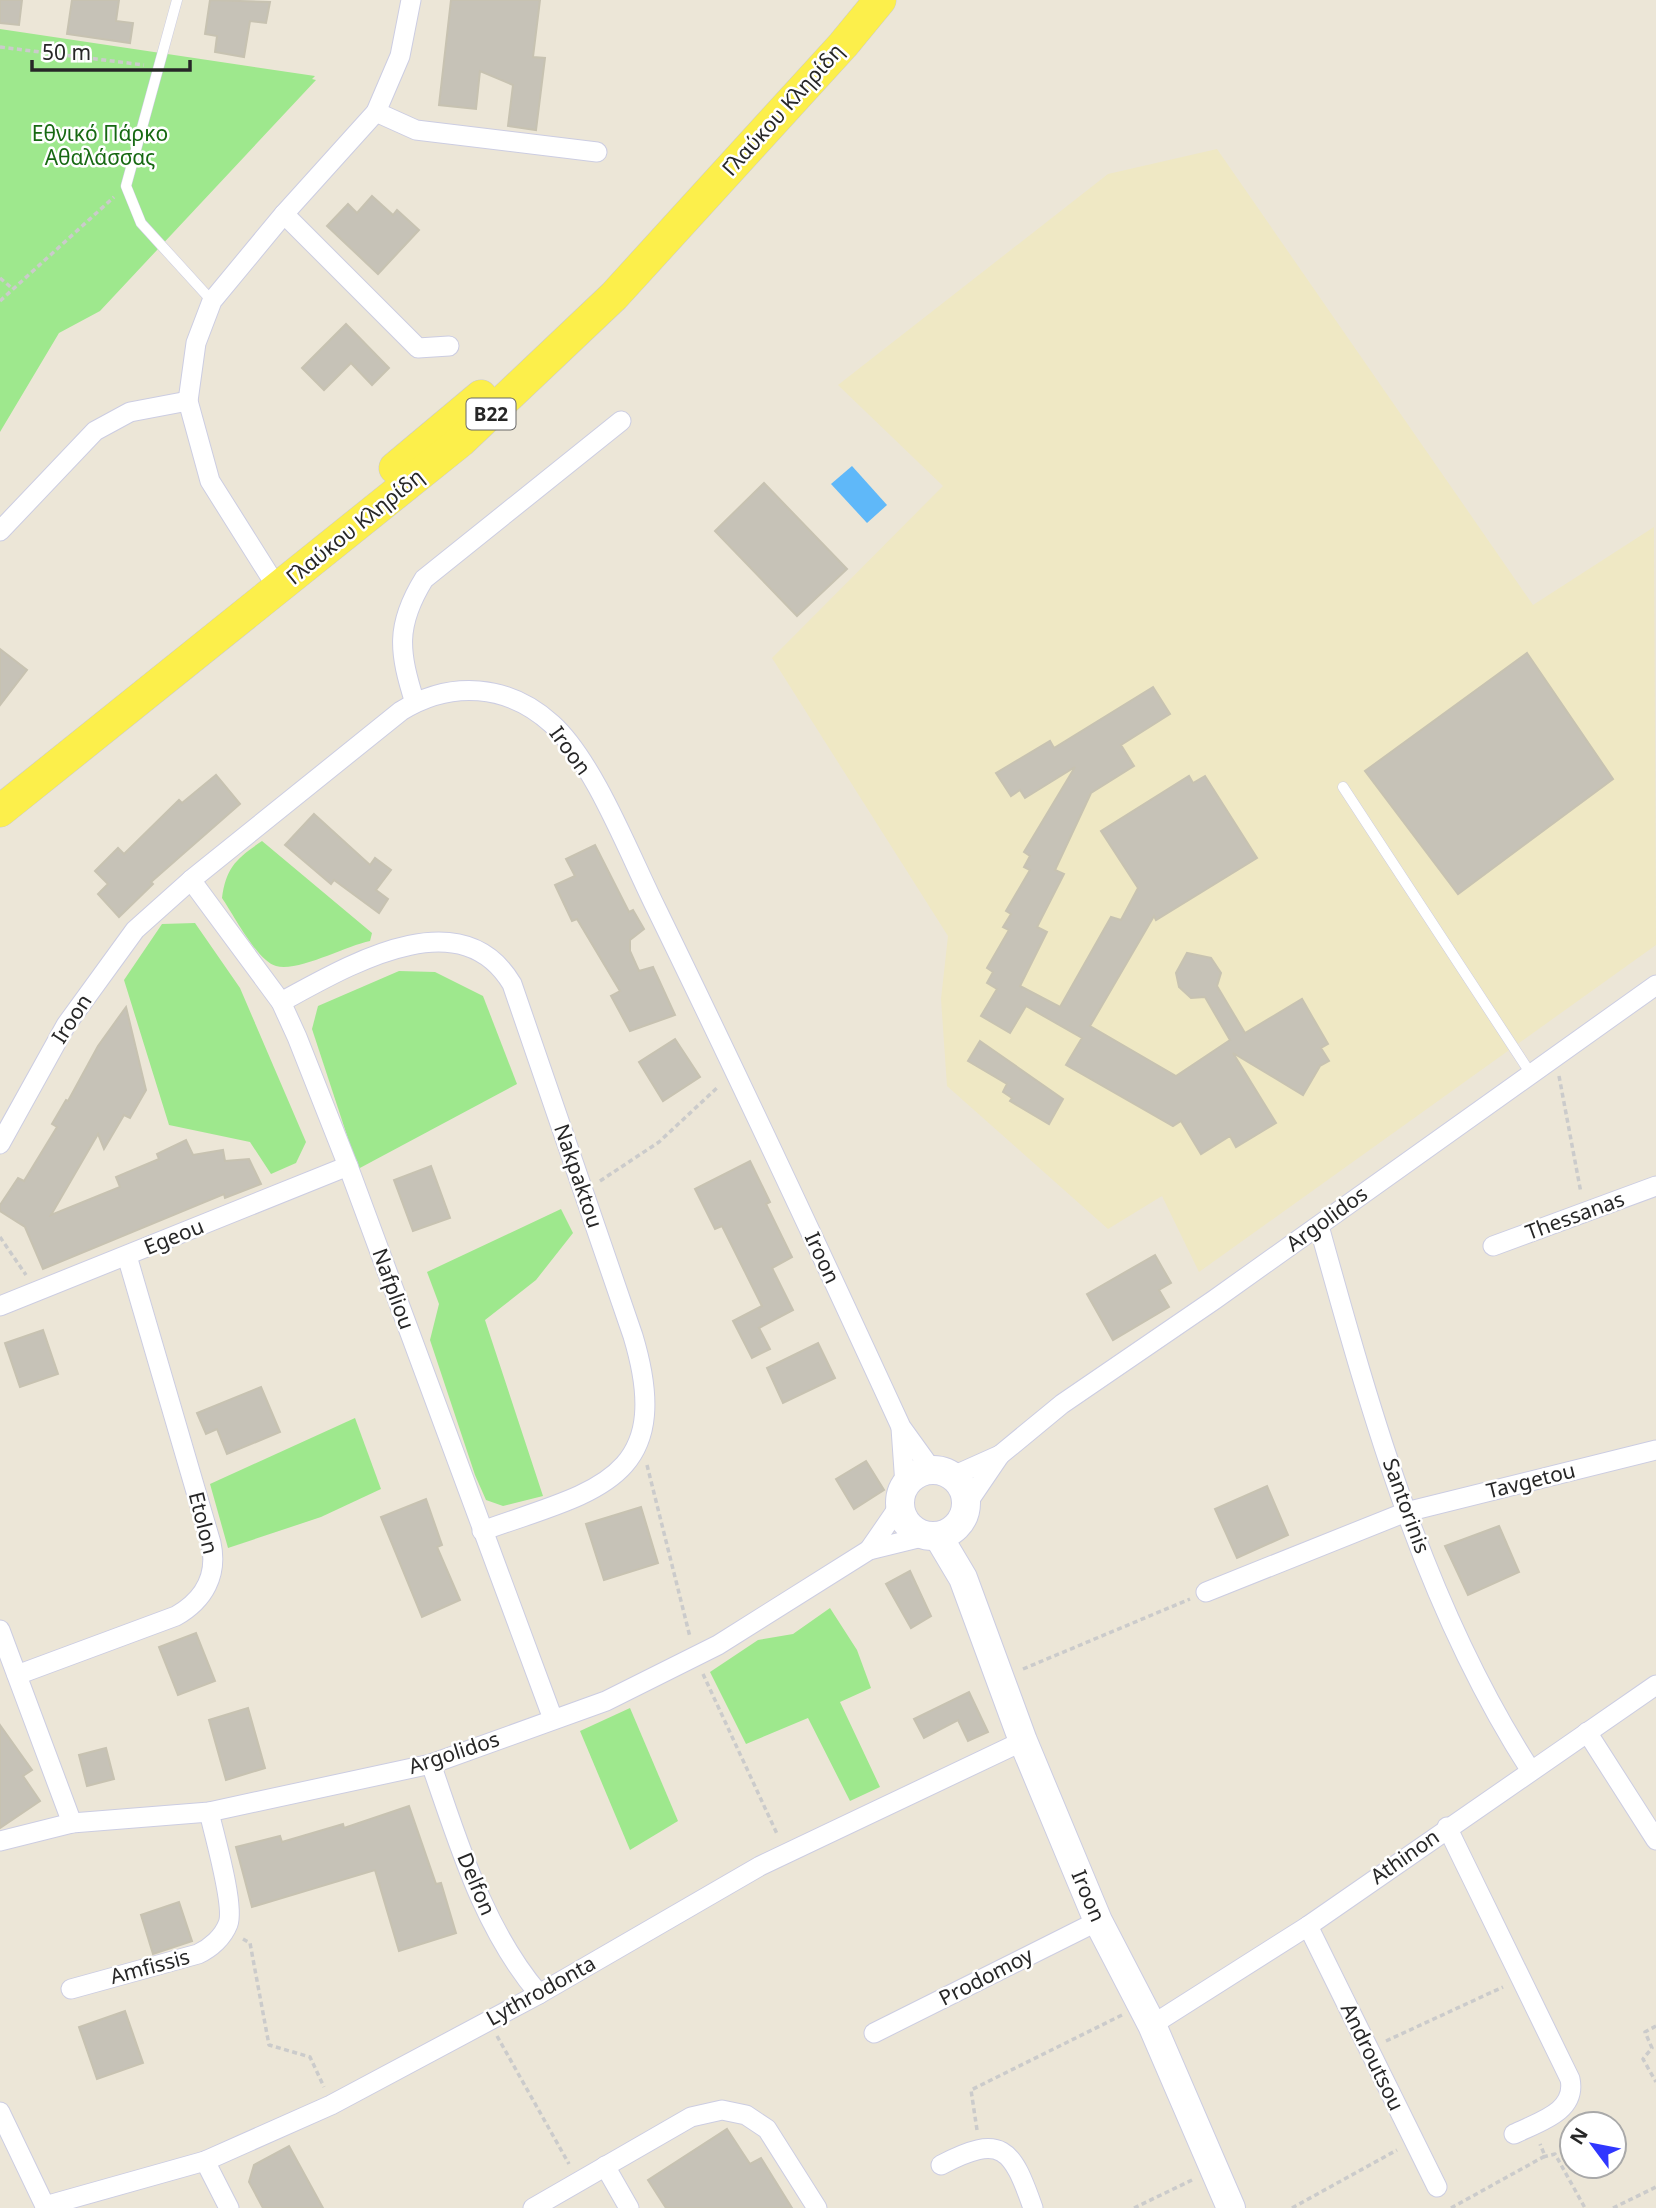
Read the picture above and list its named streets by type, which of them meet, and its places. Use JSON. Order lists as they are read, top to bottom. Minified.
{"streets":{"main road":["Γλαύκου Κληρίδη","B22"],"street":["Iroon","Nakpaktou","Thessanas","Argolidos","Egeou","Nafpliou","Tavgetou","Santorinis","Etolon","Athinon","Delfon","Amfissis","Prodomoy","Lythrodonta","Androutsou"]},"crossings":[["Iroon","Argolidos"],["Iroon","Nafpliou"],["Iroon","Athinon"],["Iroon","Prodomoy"],["Iroon","Lythrodonta"],["Nakpaktou","Nafpliou"],["Argolidos","Nafpliou"],["Argolidos","Santorinis"],["Argolidos","Delfon"],["Egeou","Nafpliou"],["Egeou","Etolon"],["Tavgetou","Santorinis"],["Santorinis","Athinon"],["Athinon","Androutsou"],["Delfon","Lythrodonta"]],"parks":["Εθνικό Πάρκο Αθαλάσσας"],"scale_bar":"50 m","north":"top left"}
